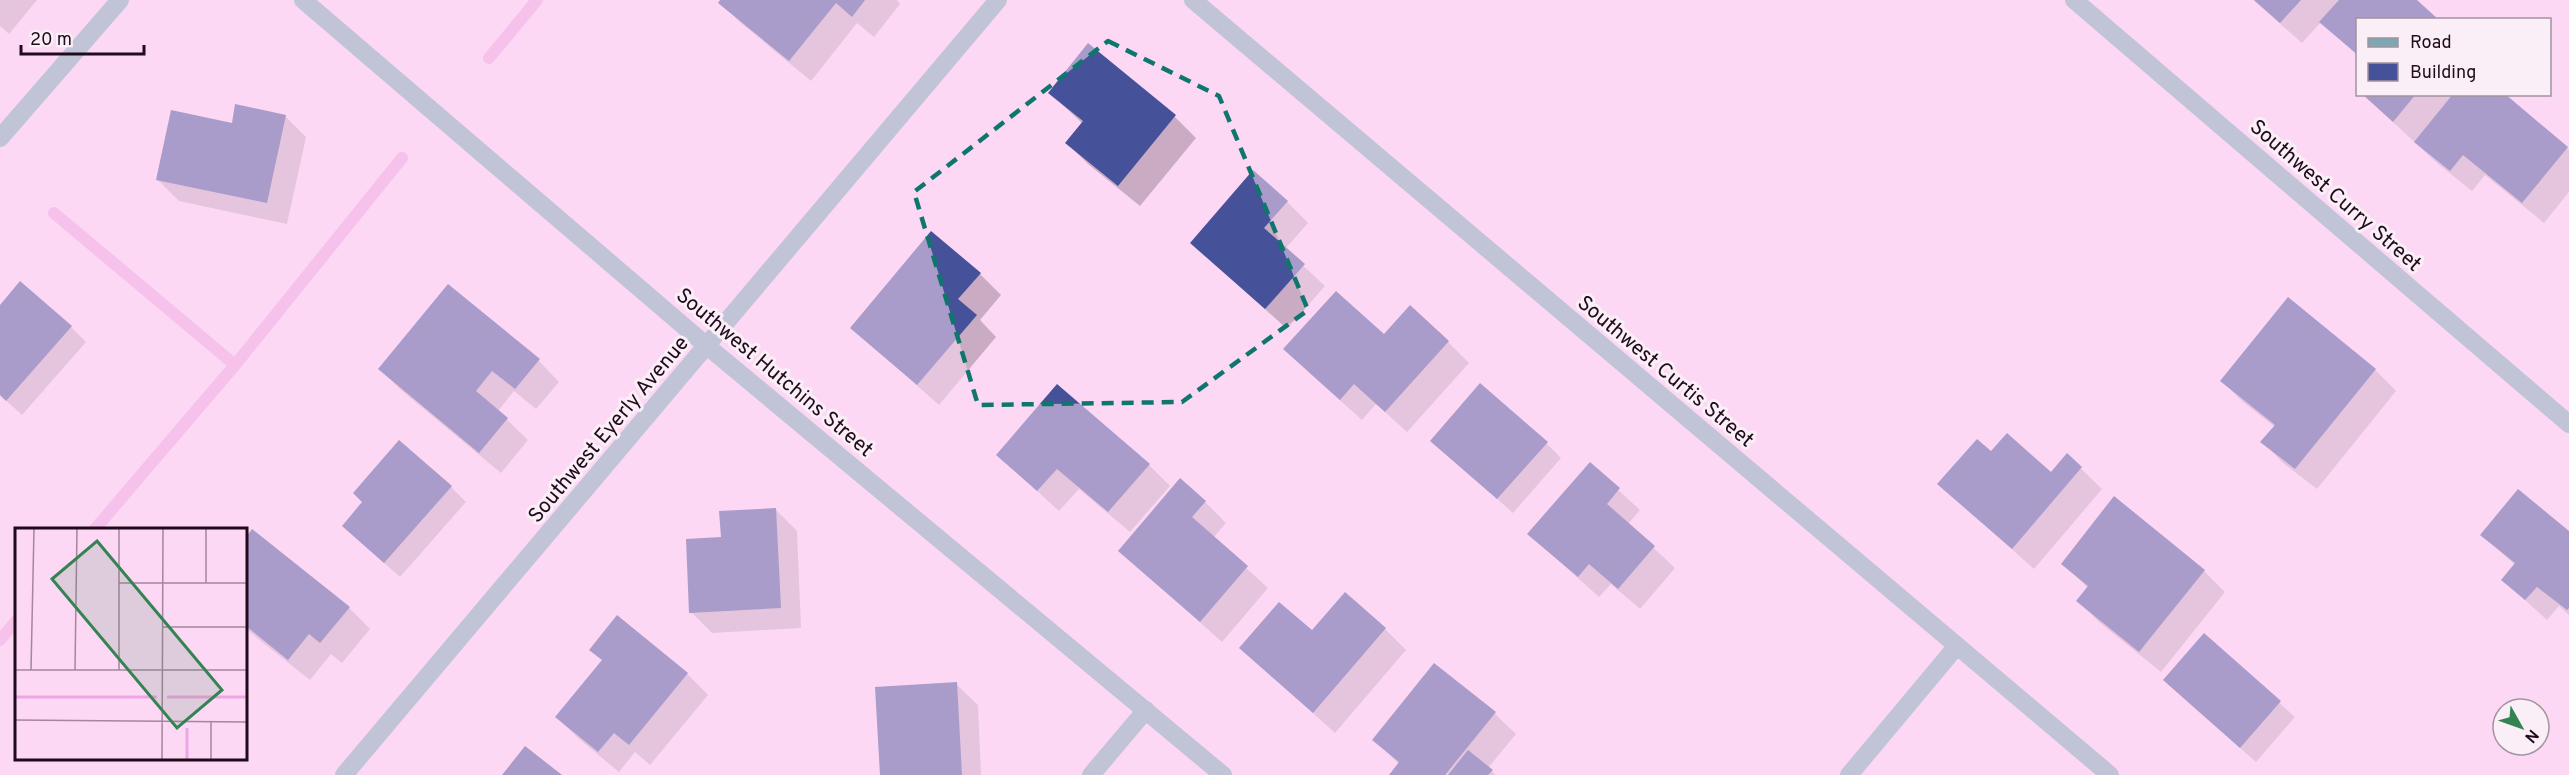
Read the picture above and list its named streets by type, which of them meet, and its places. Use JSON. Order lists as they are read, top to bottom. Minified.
{"streets":{"street":["Southwest Curry Street","Southwest Curtis Street","Southwest Hutchins Street","Southwest Eyerly Avenue"]},"crossings":[["Southwest Hutchins Street","Southwest Eyerly Avenue"]],"legend":["Road","Building"],"scale_bar":"20 m","north":"bottom right"}
